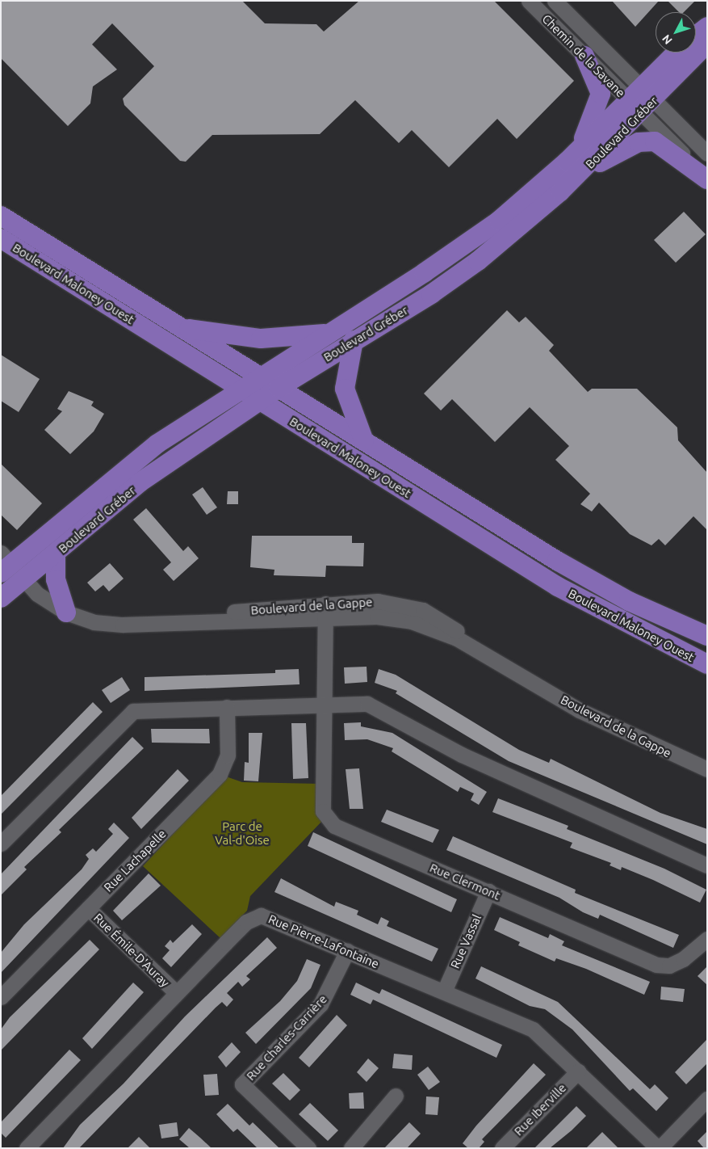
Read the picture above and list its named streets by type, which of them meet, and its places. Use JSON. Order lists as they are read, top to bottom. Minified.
{"streets":{"main road":["Boulevard Gréber","Boulevard Maloney Ouest"],"street":["Chemin de la Savane","Boulevard de la Gappe","Rue Lachapelle","Rue Clermont","Rue Pierre-Lafontaine","Rue Vassal","Rue Émile-D'Auray","Rue Charles-Carrière","Rue Iberville"]},"crossings":[["Chemin de la Savane","Boulevard Gréber"],["Boulevard Gréber","Boulevard Maloney Ouest"],["Boulevard Gréber","Boulevard de la Gappe"],["Boulevard de la Gappe","Rue Clermont"],["Rue Lachapelle","Rue Émile-D'Auray"],["Rue Clermont","Rue Vassal"],["Rue Pierre-Lafontaine","Rue Vassal"],["Rue Pierre-Lafontaine","Rue Émile-D'Auray"],["Rue Pierre-Lafontaine","Rue Charles-Carrière"],["Rue Pierre-Lafontaine","Rue Iberville"]],"parks":["Parc de Val-d'Oise"],"north":"bottom left"}
